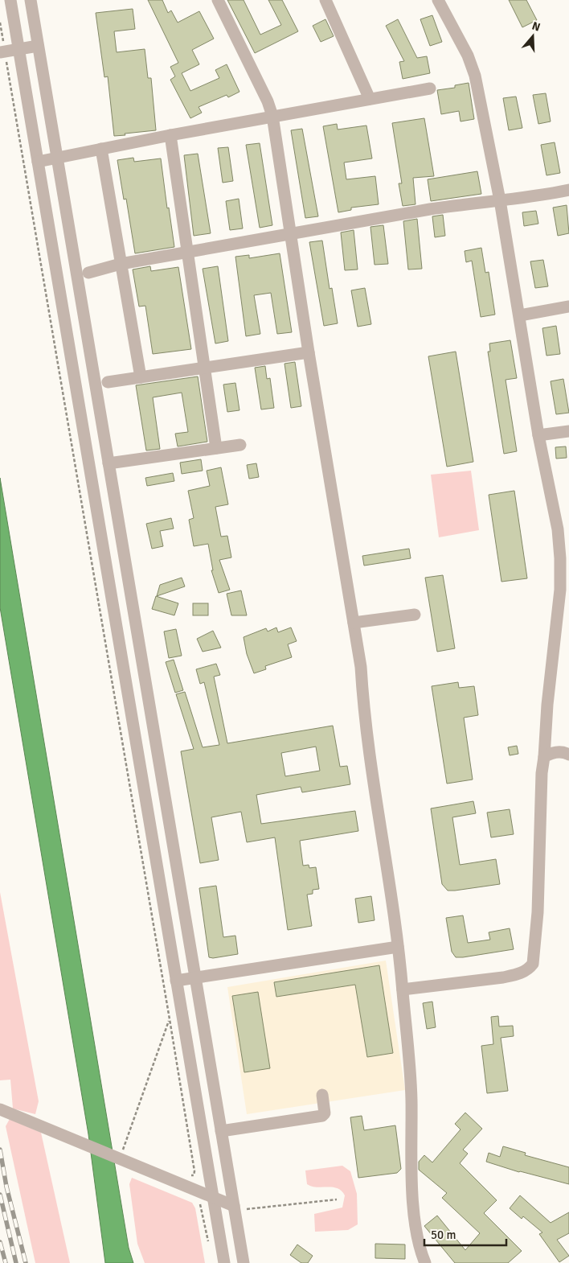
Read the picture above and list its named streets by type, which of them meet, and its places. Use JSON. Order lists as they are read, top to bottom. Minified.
{"scale_bar":"50 m","north":"top"}
